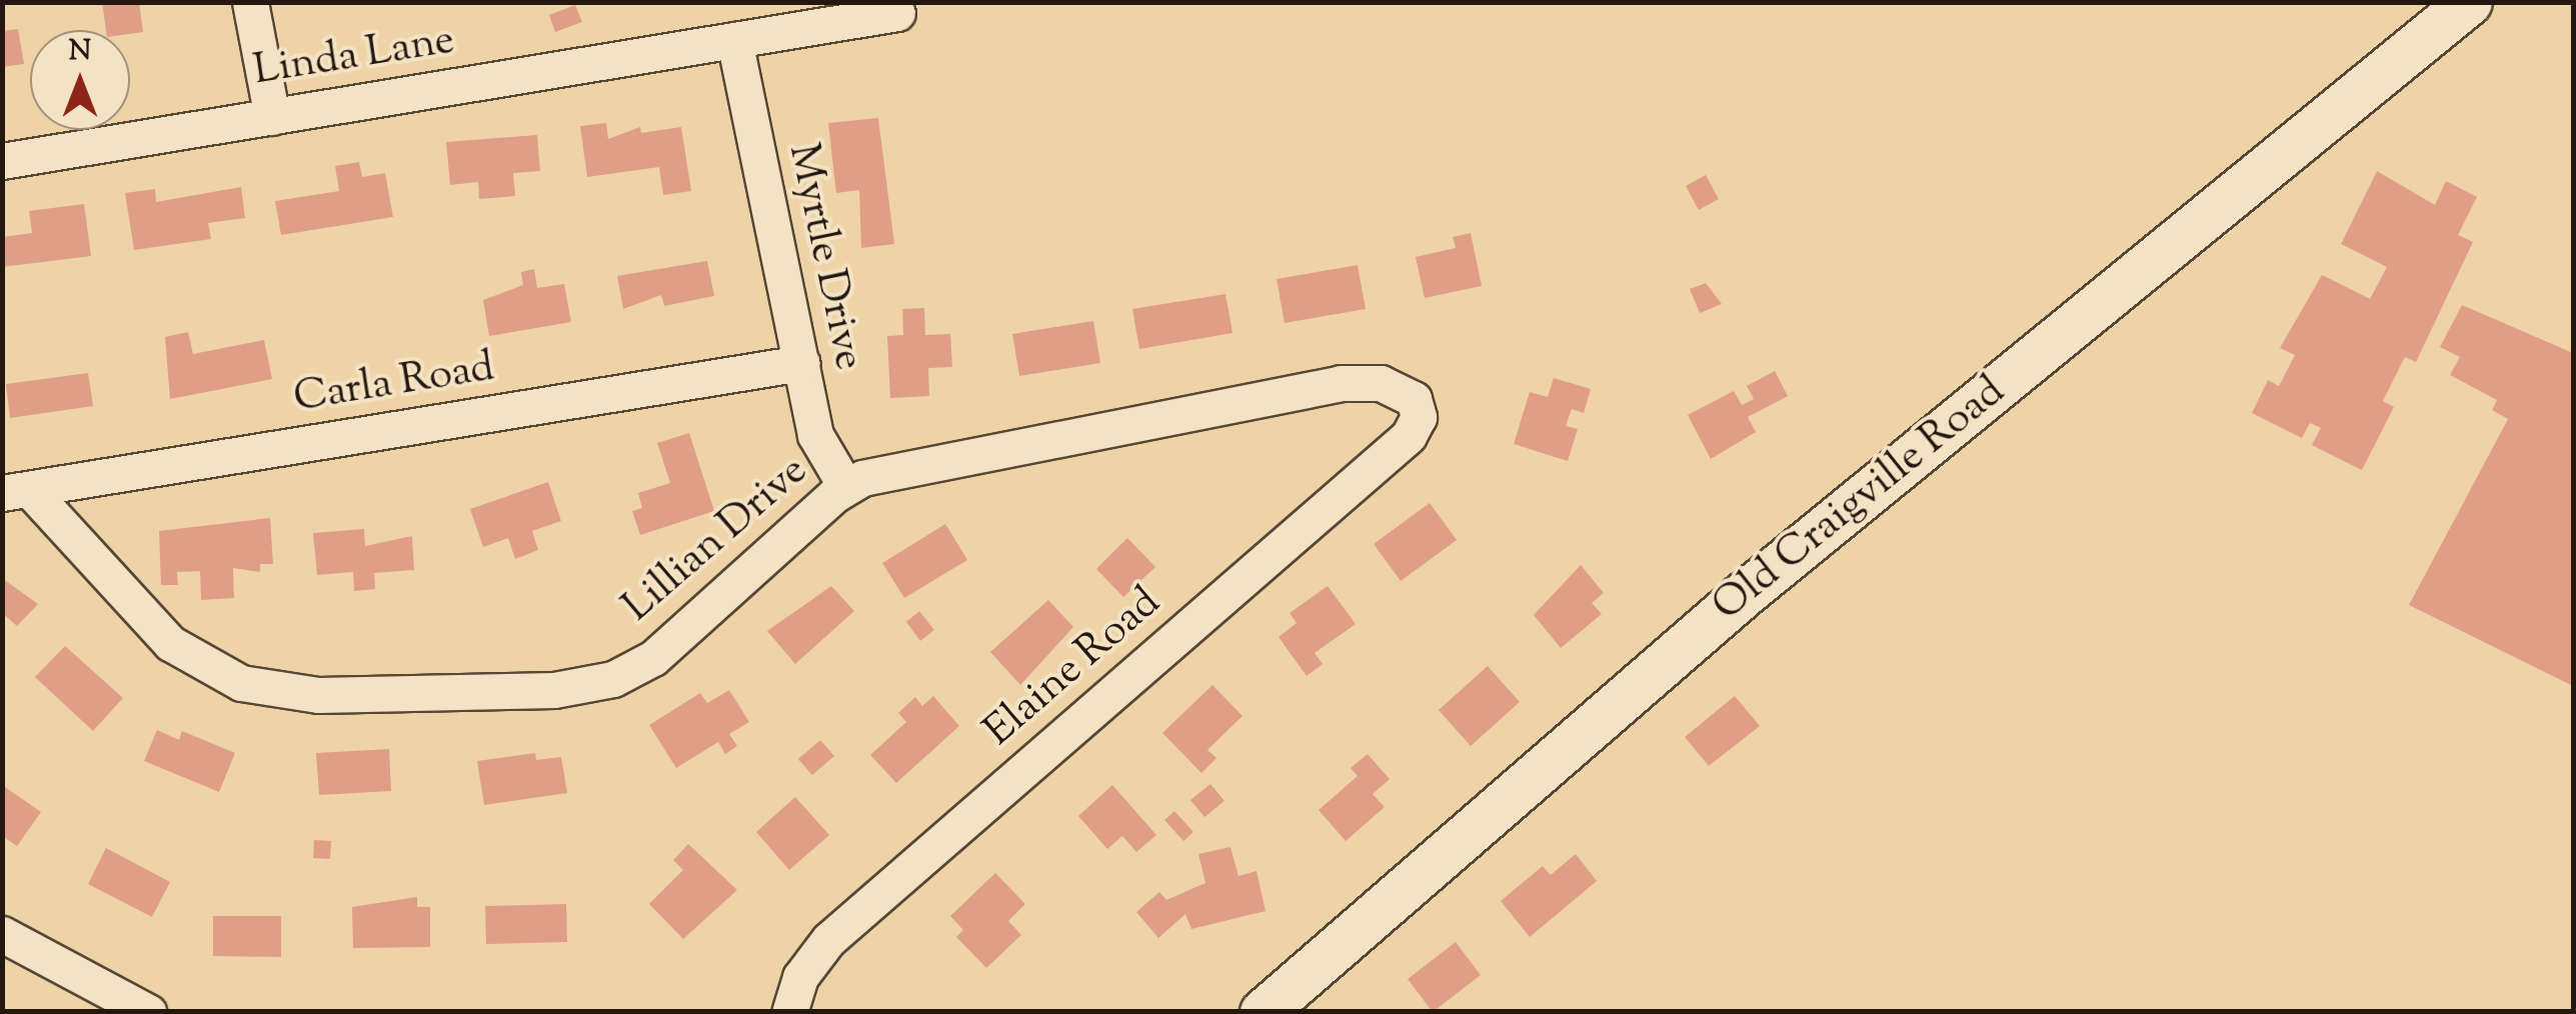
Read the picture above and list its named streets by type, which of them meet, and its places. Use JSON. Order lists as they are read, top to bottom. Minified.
{"streets":{"street":["Linda Lane","Myrtle Drive","Carla Road","Old Craigville Road","Lillian Drive","Elaine Road"]},"crossings":[["Linda Lane","Myrtle Drive"],["Myrtle Drive","Carla Road"],["Myrtle Drive","Lillian Drive"],["Carla Road","Lillian Drive"],["Lillian Drive","Elaine Road"]],"north":"top"}
